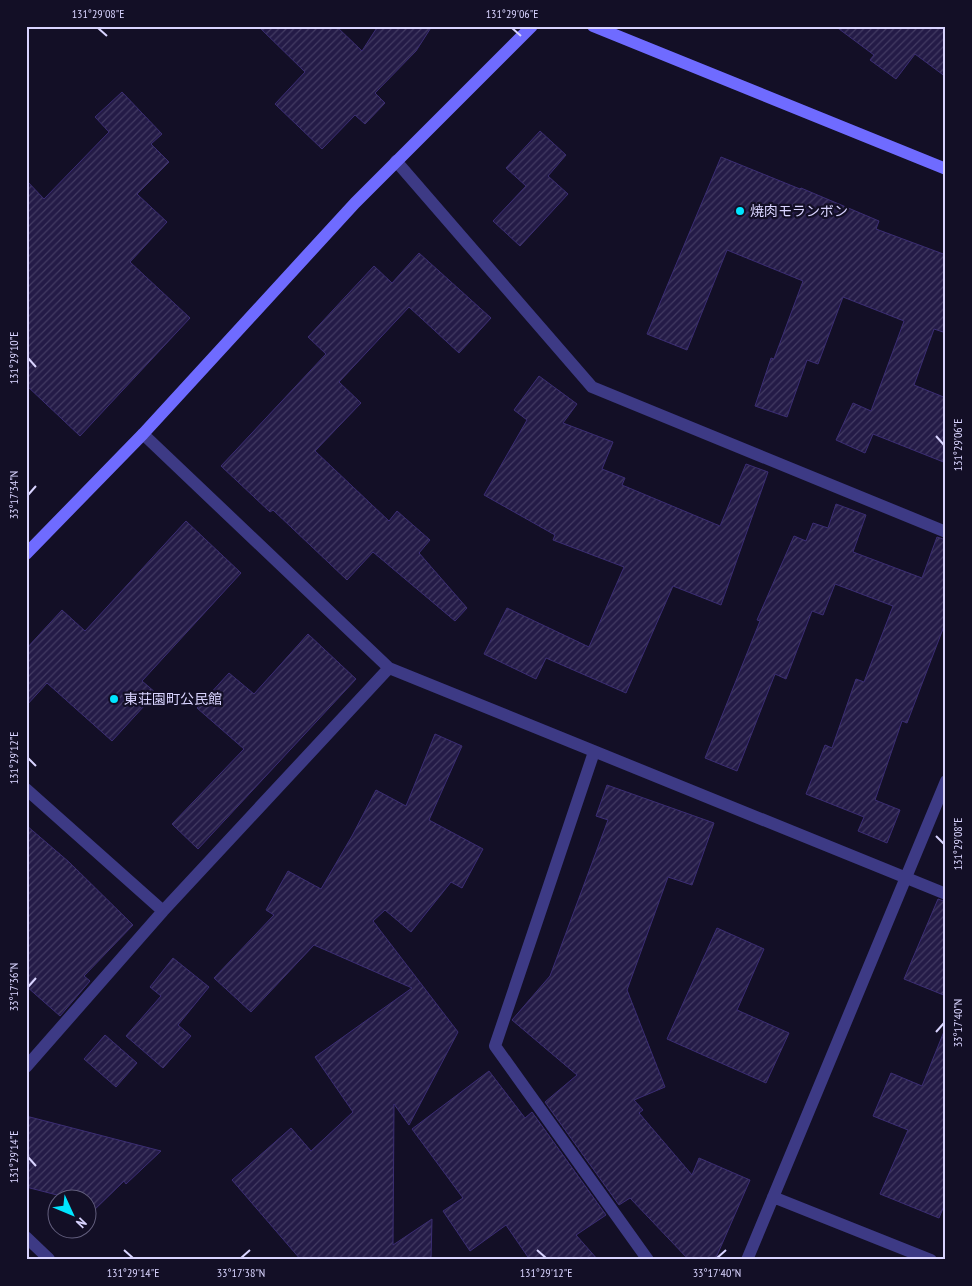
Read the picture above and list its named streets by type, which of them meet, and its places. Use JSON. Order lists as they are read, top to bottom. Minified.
{"places":["焼肉モランボン","東荘園町公民館"],"north":"bottom right","coordinates":["131°29'08\"E","131°29'06\"E","131°29'10\"E","33°17'34\"N","131°29'12\"E","33°17'36\"N","33°17'40\"N","131°29'14\"E","33°17'38\"N"]}
